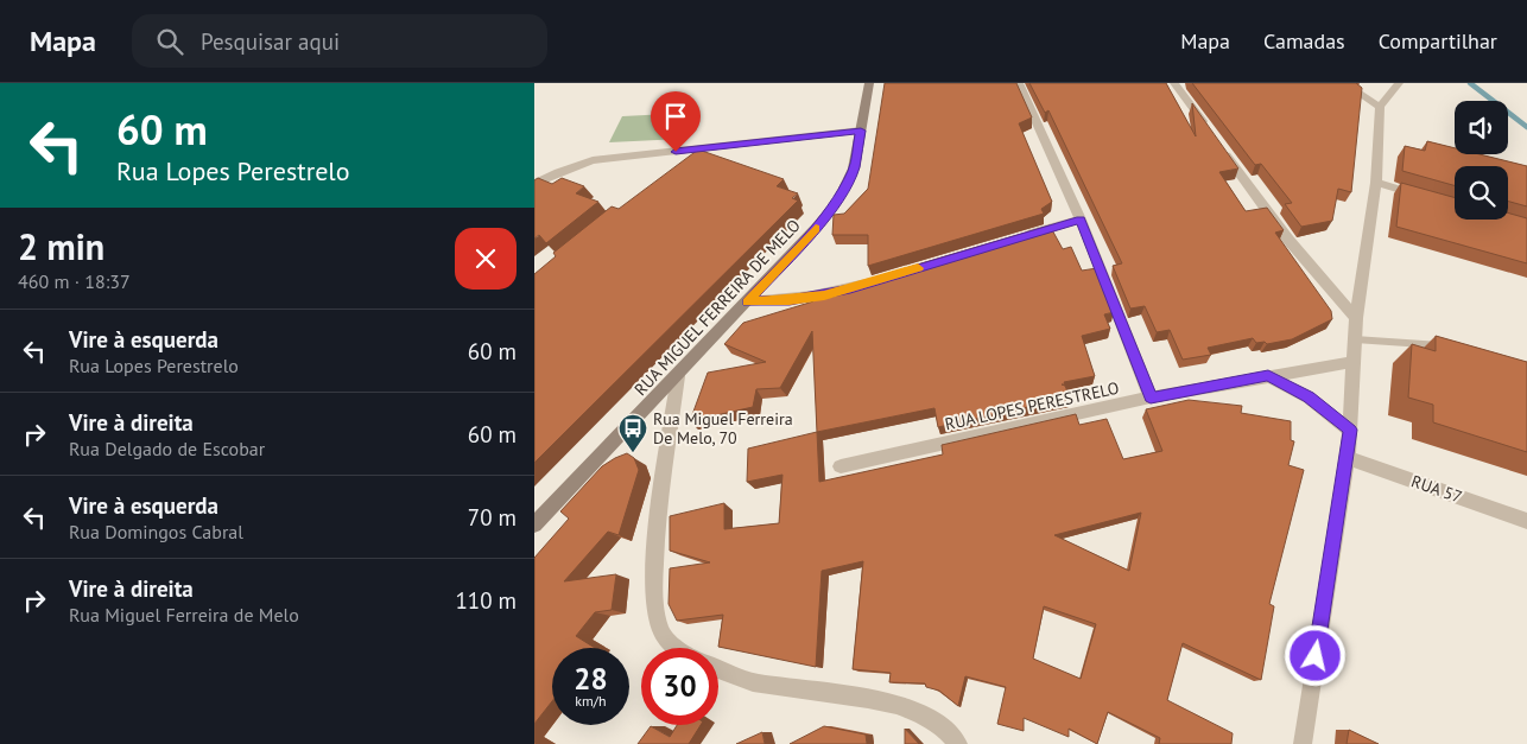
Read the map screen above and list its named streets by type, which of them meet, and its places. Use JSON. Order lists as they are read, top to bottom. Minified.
{"streets":{"main road":["RUA MIGUEL FERREIRA DE MELO"],"street":["RUA LOPES PERESTRELO","RUA 57"]},"places":{"bus stop":["Rua Miguel Ferreira De Melo, 70"]},"page":{"header":"Mapa","search":"Pesquisar aqui","nav":["Mapa","Camadas","Compartilhar"],"turn":["60 m","Rua Lopes Perestrelo"],"heading":["2 min","460 m · 18:37"],"list":[{"name":"Vire à esquerda","note":"Rua Lopes Perestrelo","value":"60 m"},{"name":"Vire à direita","note":"Rua Delgado de Escobar","value":"60 m"},{"name":"Vire à esquerda","note":"Rua Domingos Cabral","value":"70 m"},{"name":"Vire à direita","note":"Rua Miguel Ferreira de Melo","value":"110 m"}],"speed":"28 km/h","limit":"30"}}
